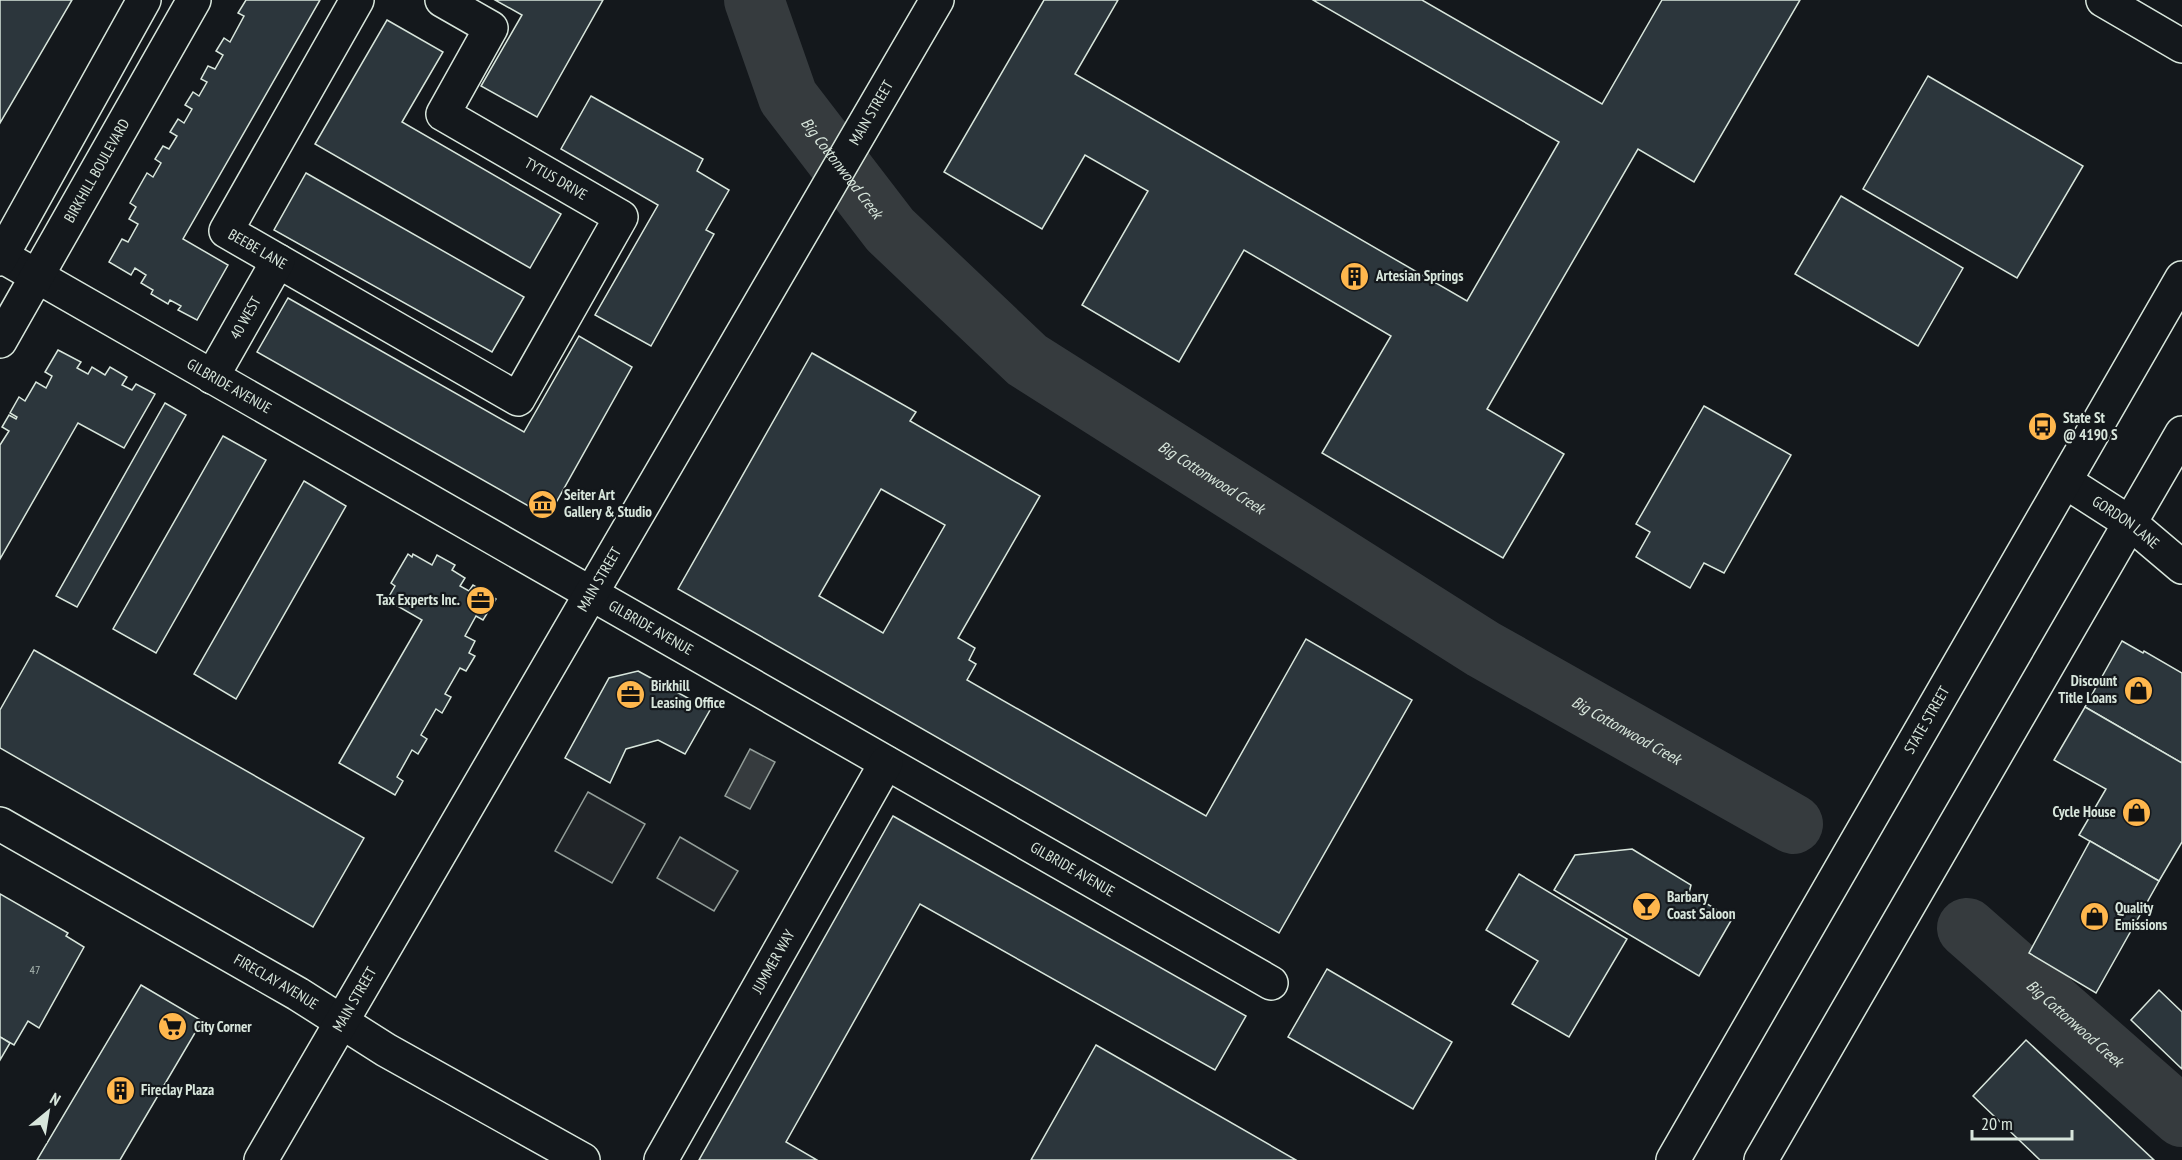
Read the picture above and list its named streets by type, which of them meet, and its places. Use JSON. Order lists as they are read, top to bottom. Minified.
{"streets":{"street":["MAIN STREET","BIRKHILL BOULEVARD","TYTUS DRIVE","BEEBE LANE","40 WEST","GILBRIDE AVENUE","GORDON LANE","STATE STREET","JUMMER WAY","FIRECLAY AVENUE"]},"crossings":[["MAIN STREET","GILBRIDE AVENUE"],["MAIN STREET","FIRECLAY AVENUE"],["BIRKHILL BOULEVARD","GILBRIDE AVENUE"],["TYTUS DRIVE","BEEBE LANE"],["BEEBE LANE","40 WEST"],["40 WEST","GILBRIDE AVENUE"],["GILBRIDE AVENUE","JUMMER WAY"],["GORDON LANE","STATE STREET"]],"water":["Big Cottonwood Creek"],"places":{"building":["Artesian Springs","Fireclay Plaza"],"bus stop":["State St @ 4190 S"],"museum":["Seiter Art Gallery & Studio"],"office":["Tax Experts Inc.","Birkhill Leasing Office"],"shop":["Discount Title Loans","Cycle House","Quality Emissions"],"bar":["Barbary Coast Saloon"],"supermarket":["City Corner"]},"house_numbers":["47"],"scale_bar":"20 m","north":"top right"}
